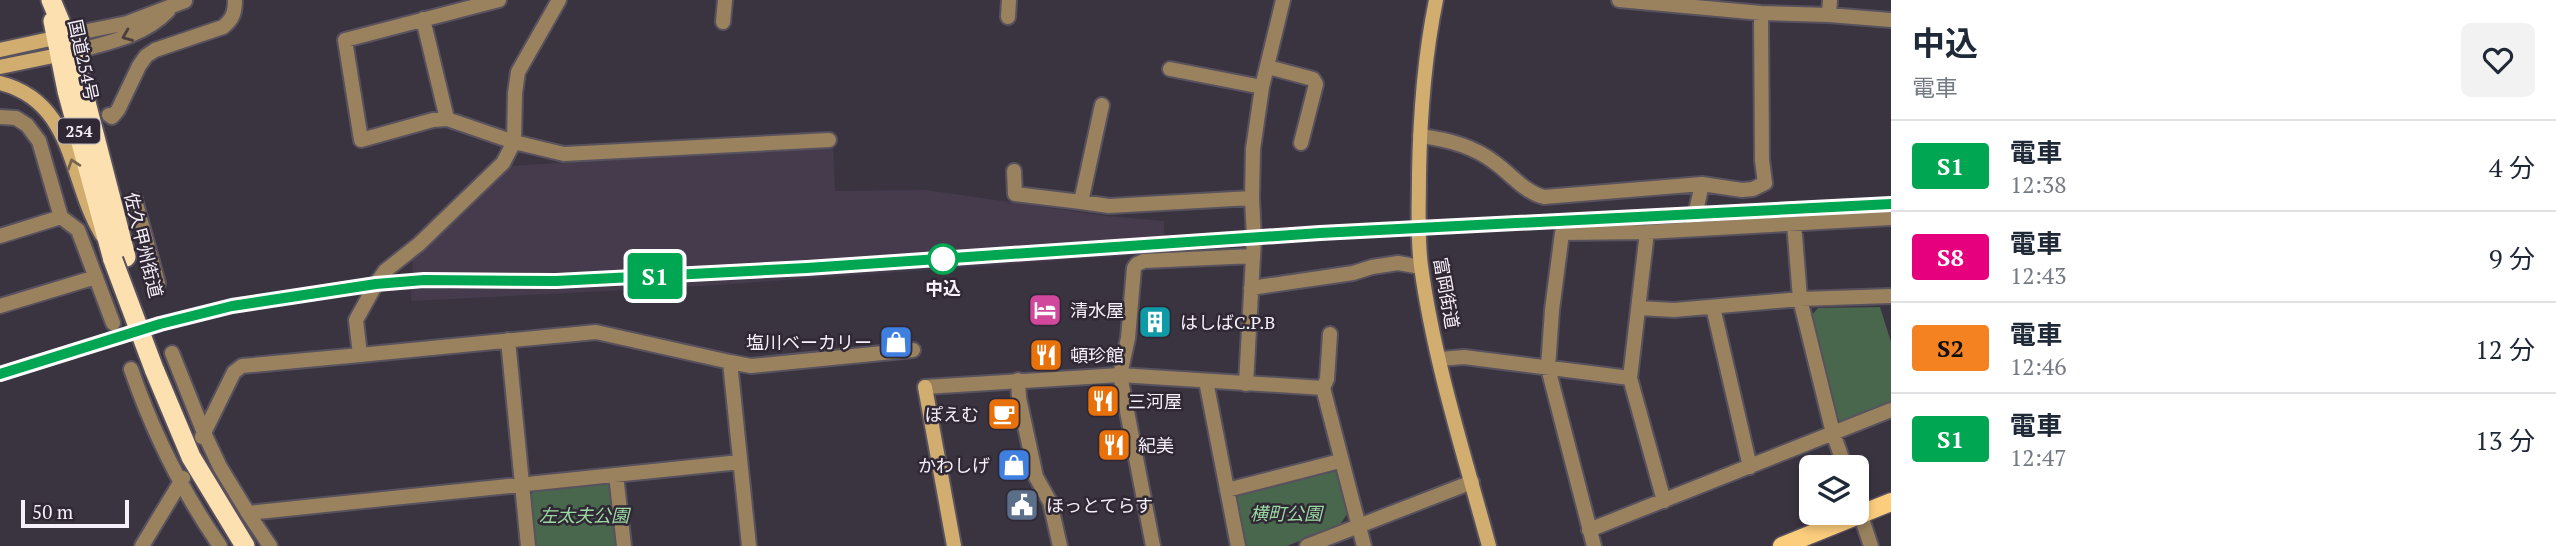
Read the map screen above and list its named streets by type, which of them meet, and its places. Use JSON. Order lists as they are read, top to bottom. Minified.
{"streets":{"highway":["国道254号","254","佐久甲州街道"],"main road":["富岡街道"]},"crossings":[["国道254号","佐久甲州街道"]],"parks":["横町公園","左太夫公園"],"places":{"other":["中込"],"hotel":["清水屋"],"building":["はしばC.P.B"],"shop":["塩川ベーカリー","かわしげ"],"restaurant":["頓珍館","三河屋","紀美"],"cafe":["ぽえむ"],"public building":["ほっとてらす"]},"scale_bar":"50 m","page":{"on_map":"S1","heading":["中込","電車"],"list":[{"mark":"S1","name":"電車","note":"12:38","value":"4 分"},{"mark":"S8","name":"電車","note":"12:43","value":"9 分"},{"mark":"S2","name":"電車","note":"12:46","value":"12 分"},{"mark":"S1","name":"電車","note":"12:47","value":"13 分"}],"scale":"50 m"}}
